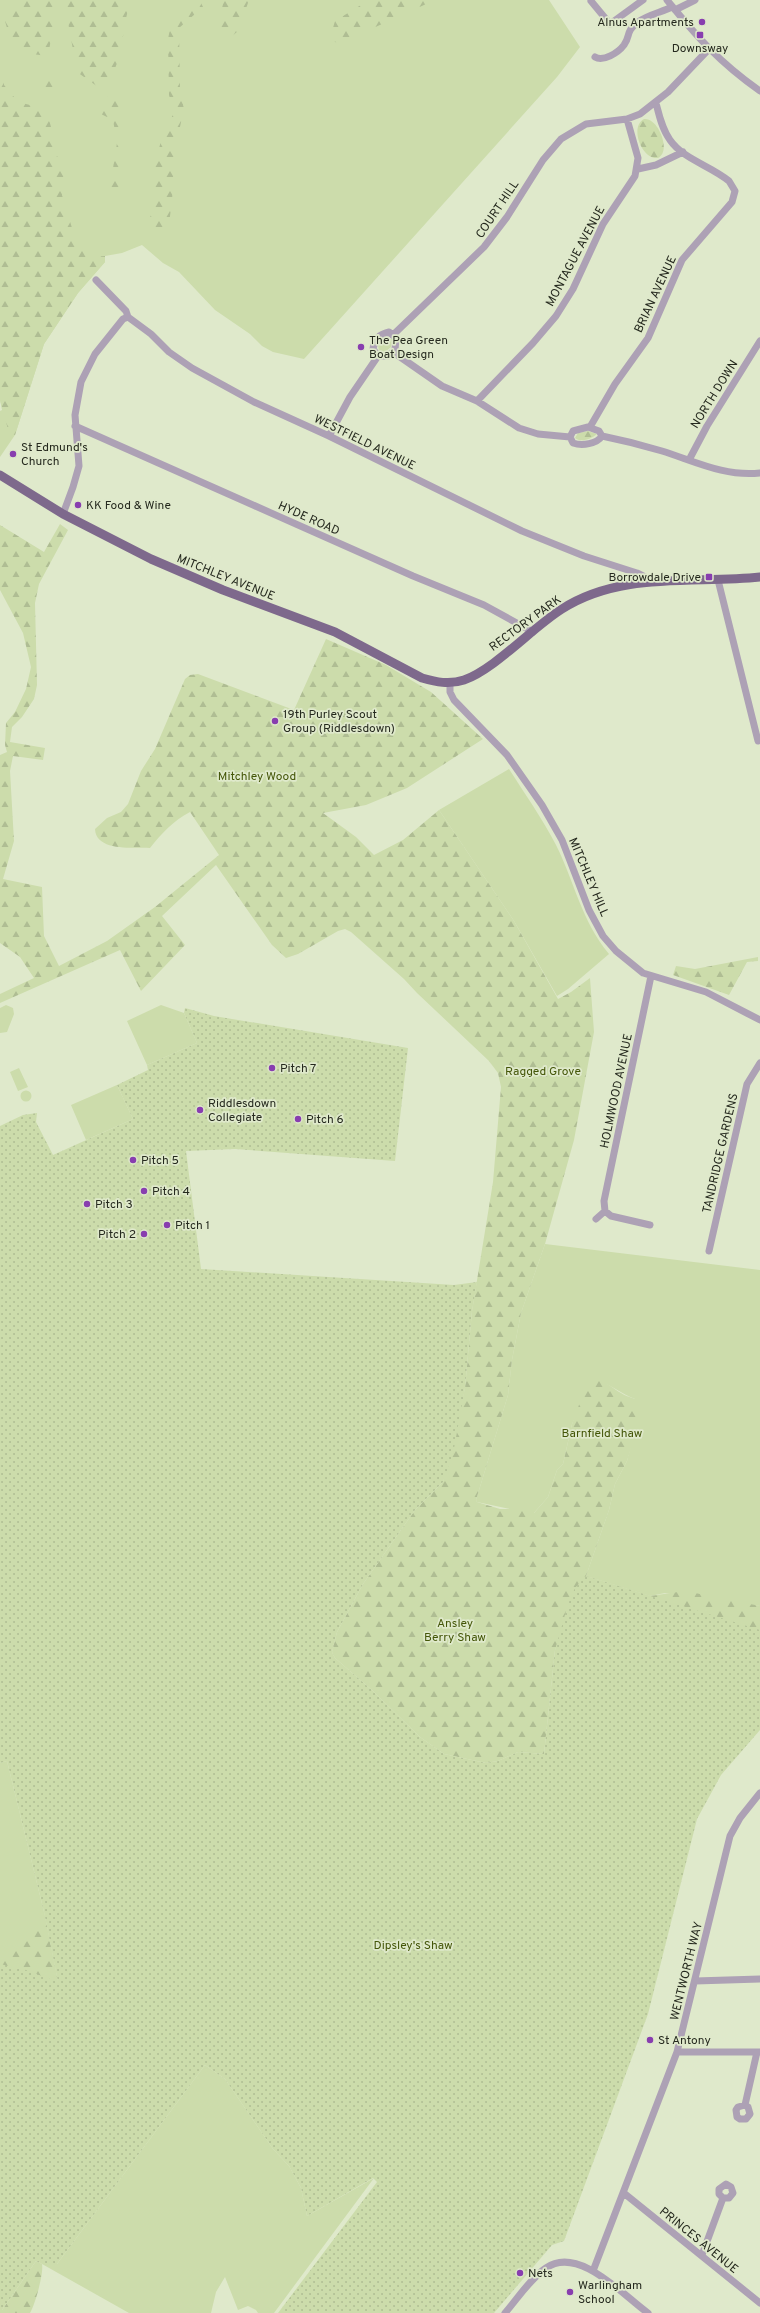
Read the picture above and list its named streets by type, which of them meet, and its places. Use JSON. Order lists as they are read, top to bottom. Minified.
{"streets":{"main road":["MITCHLEY AVENUE","RECTORY PARK"],"street":["COURT HILL","MONTAGUE AVENUE","BRIAN AVENUE","NORTH DOWN","WESTFIELD AVENUE","HYDE ROAD","MITCHLEY HILL","HOLMWOOD AVENUE","TANDRIDGE GARDENS","WENTWORTH WAY","PRINCES AVENUE"]},"crossings":[["WESTFIELD AVENUE","RECTORY PARK"],["HYDE ROAD","RECTORY PARK"],["MITCHLEY AVENUE","RECTORY PARK"],["MITCHLEY AVENUE","MITCHLEY HILL"],["RECTORY PARK","MITCHLEY HILL"],["MITCHLEY HILL","HOLMWOOD AVENUE"],["WENTWORTH WAY","PRINCES AVENUE"]],"parks":["Mitchley Wood","Ragged Grove","Barnfield Shaw","Ansley Berry Shaw","Dipsley's Shaw"],"places":{"other":["Alnus Apartments","The Pea Green Boat Design","St Edmund's Church","KK Food & Wine","19th Purley Scout Group (Riddlesdown)","Pitch 7","Riddlesdown Collegiate","Pitch 6","Pitch 5","Pitch 4","Pitch 3","Pitch 1","Pitch 2","St Antony","Nets","Warlingham School"],"transit":["Downsway","Borrowdale Drive"]}}
